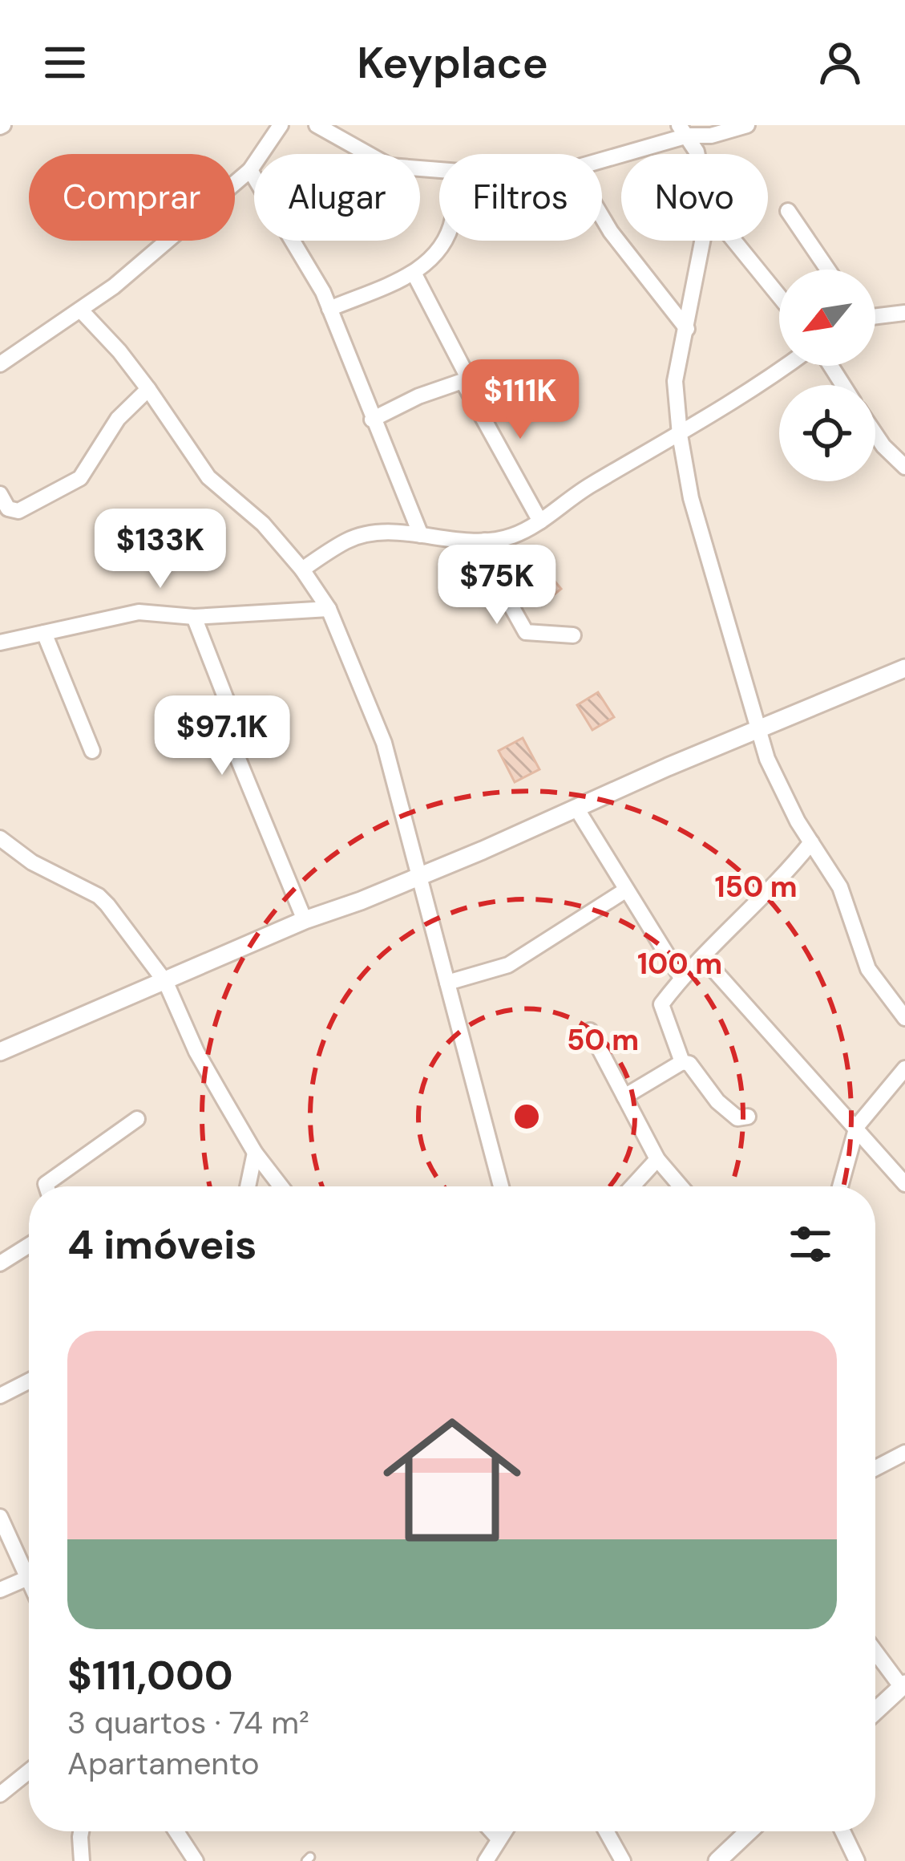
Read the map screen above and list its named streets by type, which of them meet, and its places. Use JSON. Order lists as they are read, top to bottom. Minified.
{"north":"bottom left","page":{"header":"Keyplace","chip":["Comprar","Alugar","Filtros","Novo"],"price":["$111K","$133K","$75K","$97.1K"],"heading":"4 imóveis","list":[{"name":"$111,000","note":"3 quartos · 74 m² · Apartamento"}]},"rings":["150 m","100 m","50 m"]}
